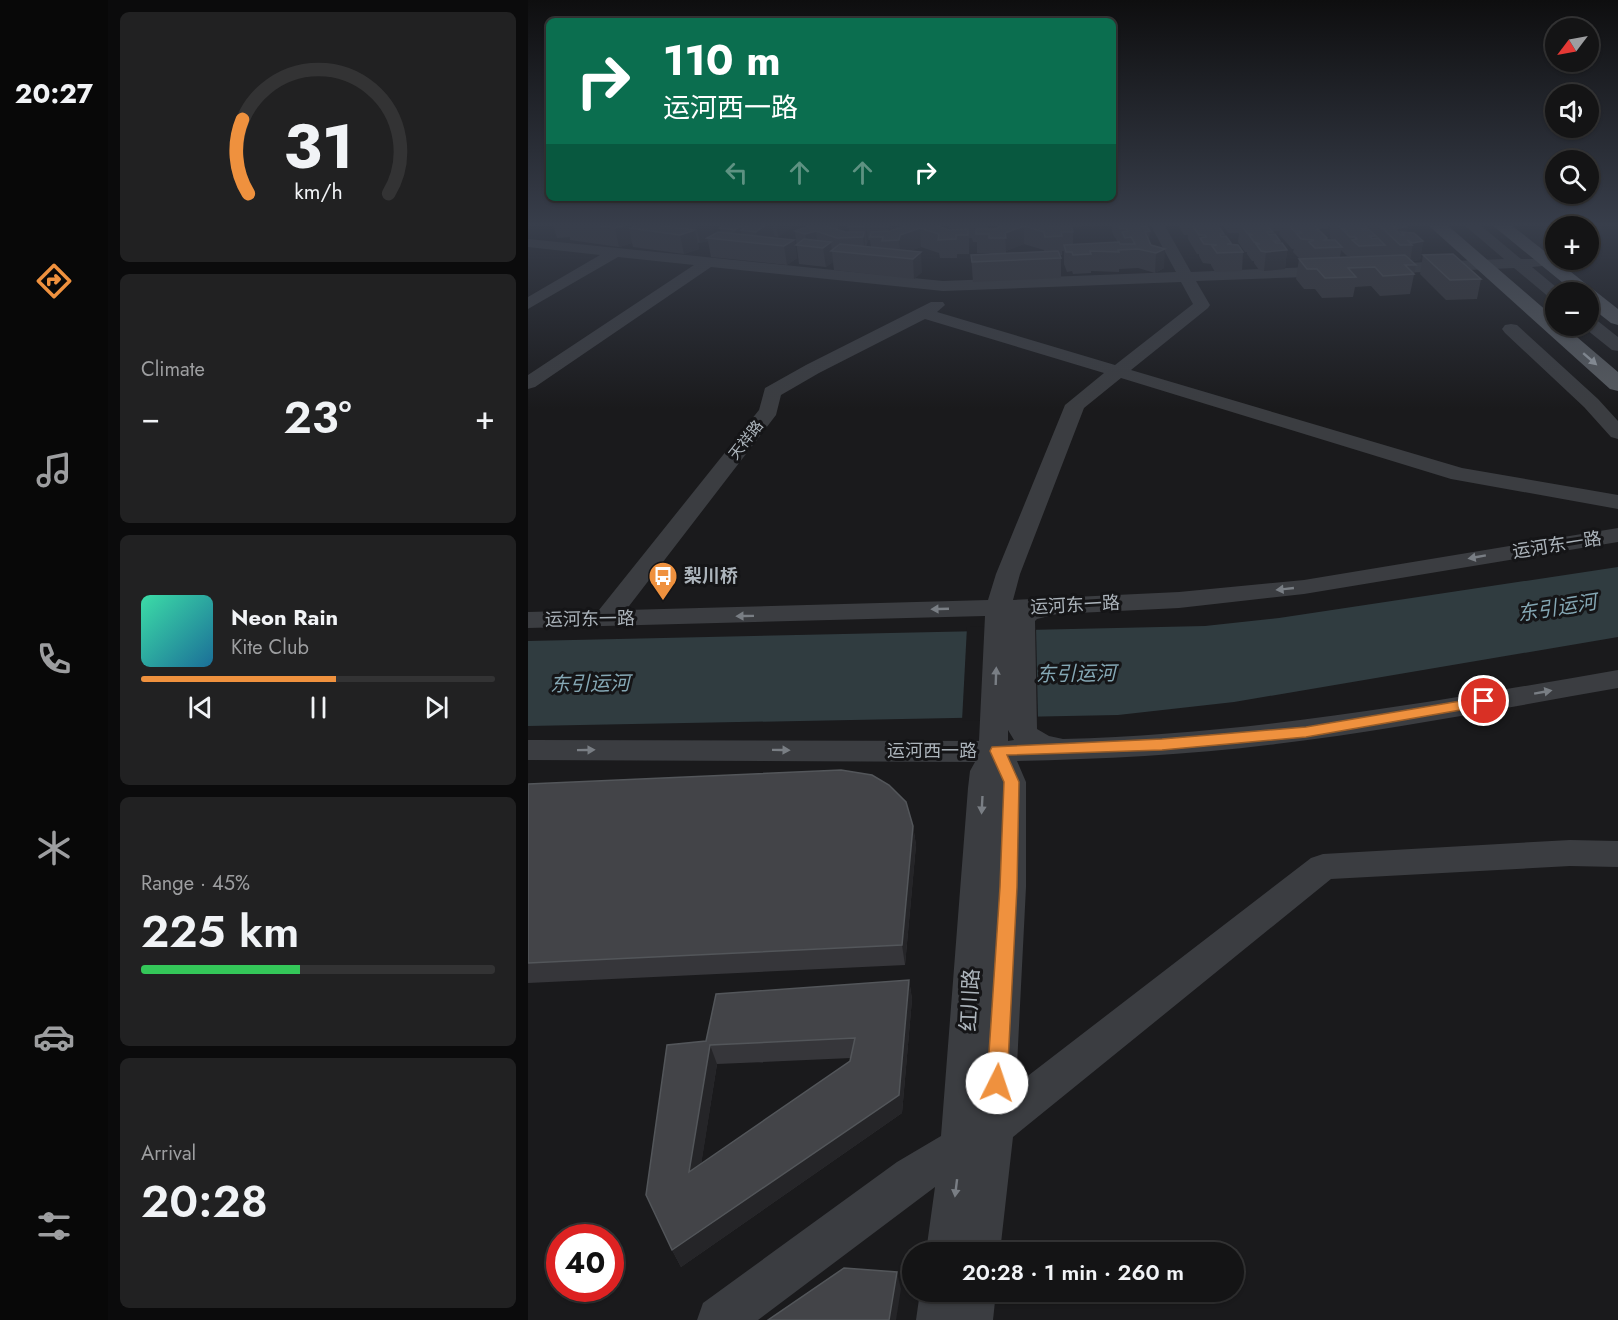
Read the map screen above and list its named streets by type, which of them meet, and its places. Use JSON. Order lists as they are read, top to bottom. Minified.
{"streets":{"street":["天祥路","运河东一路","运河西一路","红川路"]},"crossings":[["天祥路","运河东一路"],["运河西一路","红川路"]],"one_way":["运河西一路"],"water":["东引运河"],"places":{"bus stop":["梨川桥"]},"north":"bottom left","page":{"tabs":"20:27","map_buttons":["+","−"],"turn":["110 m","运河西一路"],"tile":["Climate",["Range · 45%","225 km"],["Arrival","20:28"]],"heat":["−","23°","+"],"song":["Neon Rain","Kite Club"],"limit":"40","trip":"20:28 · 1 min · 260 m","gauge":["31","km/h"]}}
